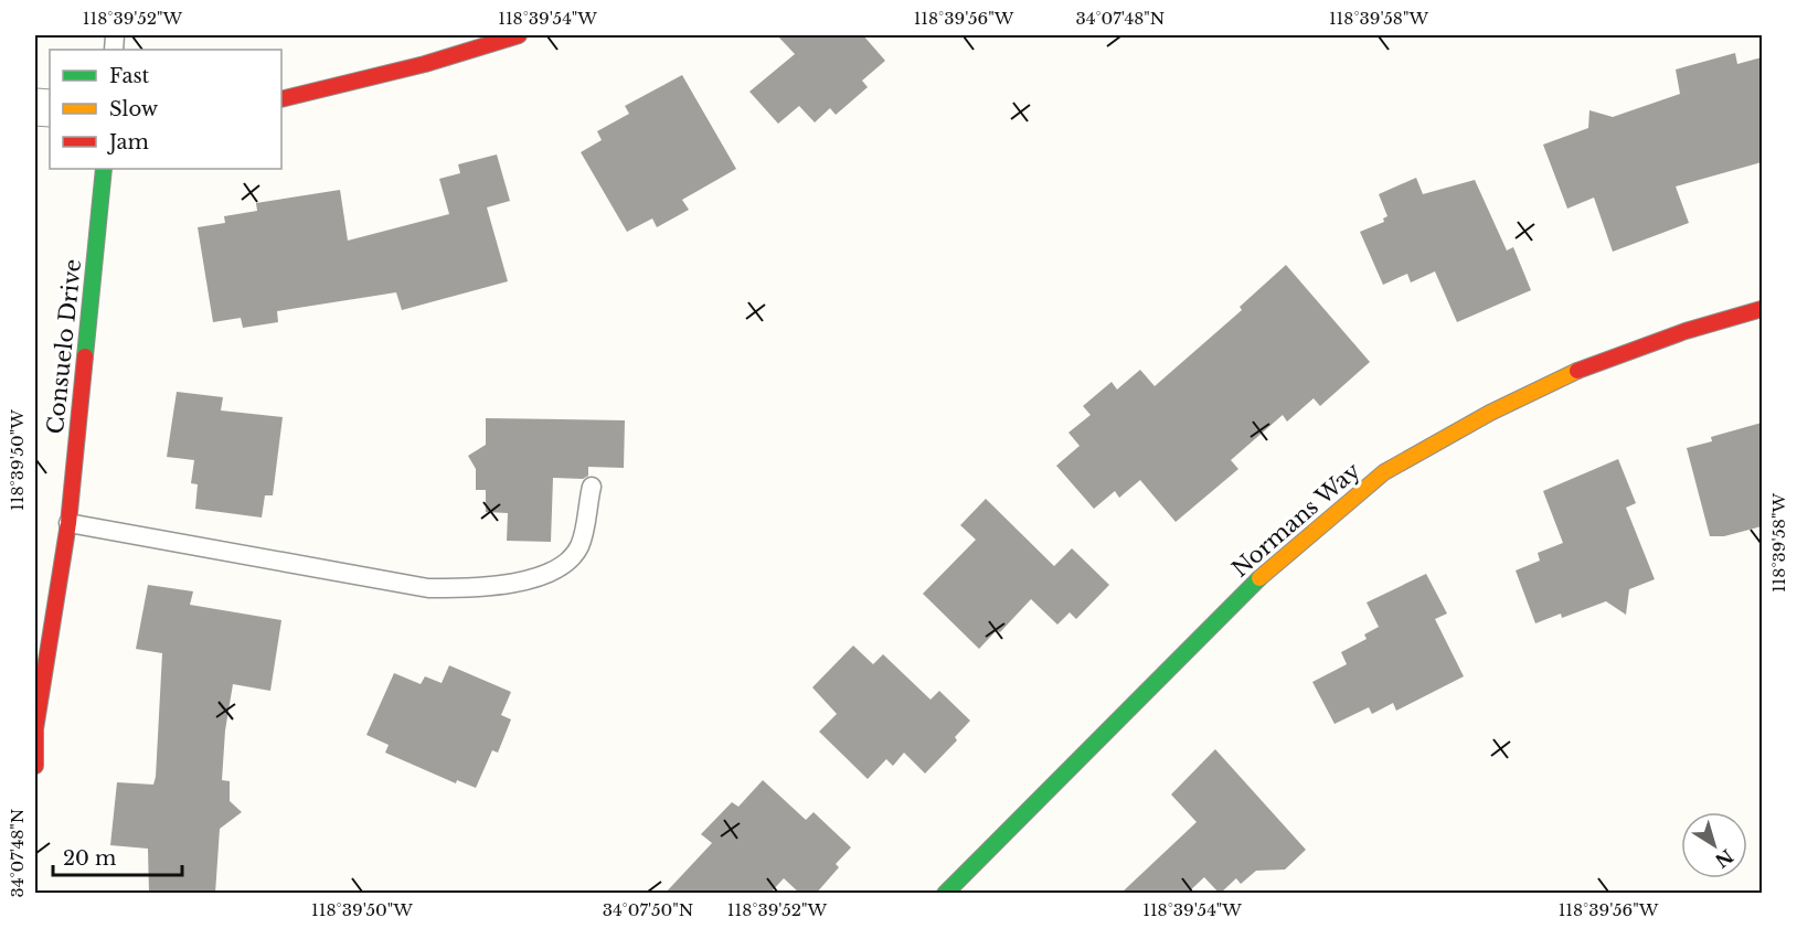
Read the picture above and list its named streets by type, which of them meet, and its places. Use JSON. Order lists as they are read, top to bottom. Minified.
{"streets":{"street":["Consuelo Drive","Normans Way"]},"legend":["Fast","Slow","Jam"],"scale_bar":"20 m","north":"bottom right","coordinates":["118°39'52\"W","118°39'54\"W","118°39'56\"W","34°07'48\"N","118°39'58\"W","118°39'50\"W","34°07'50\"N"]}
